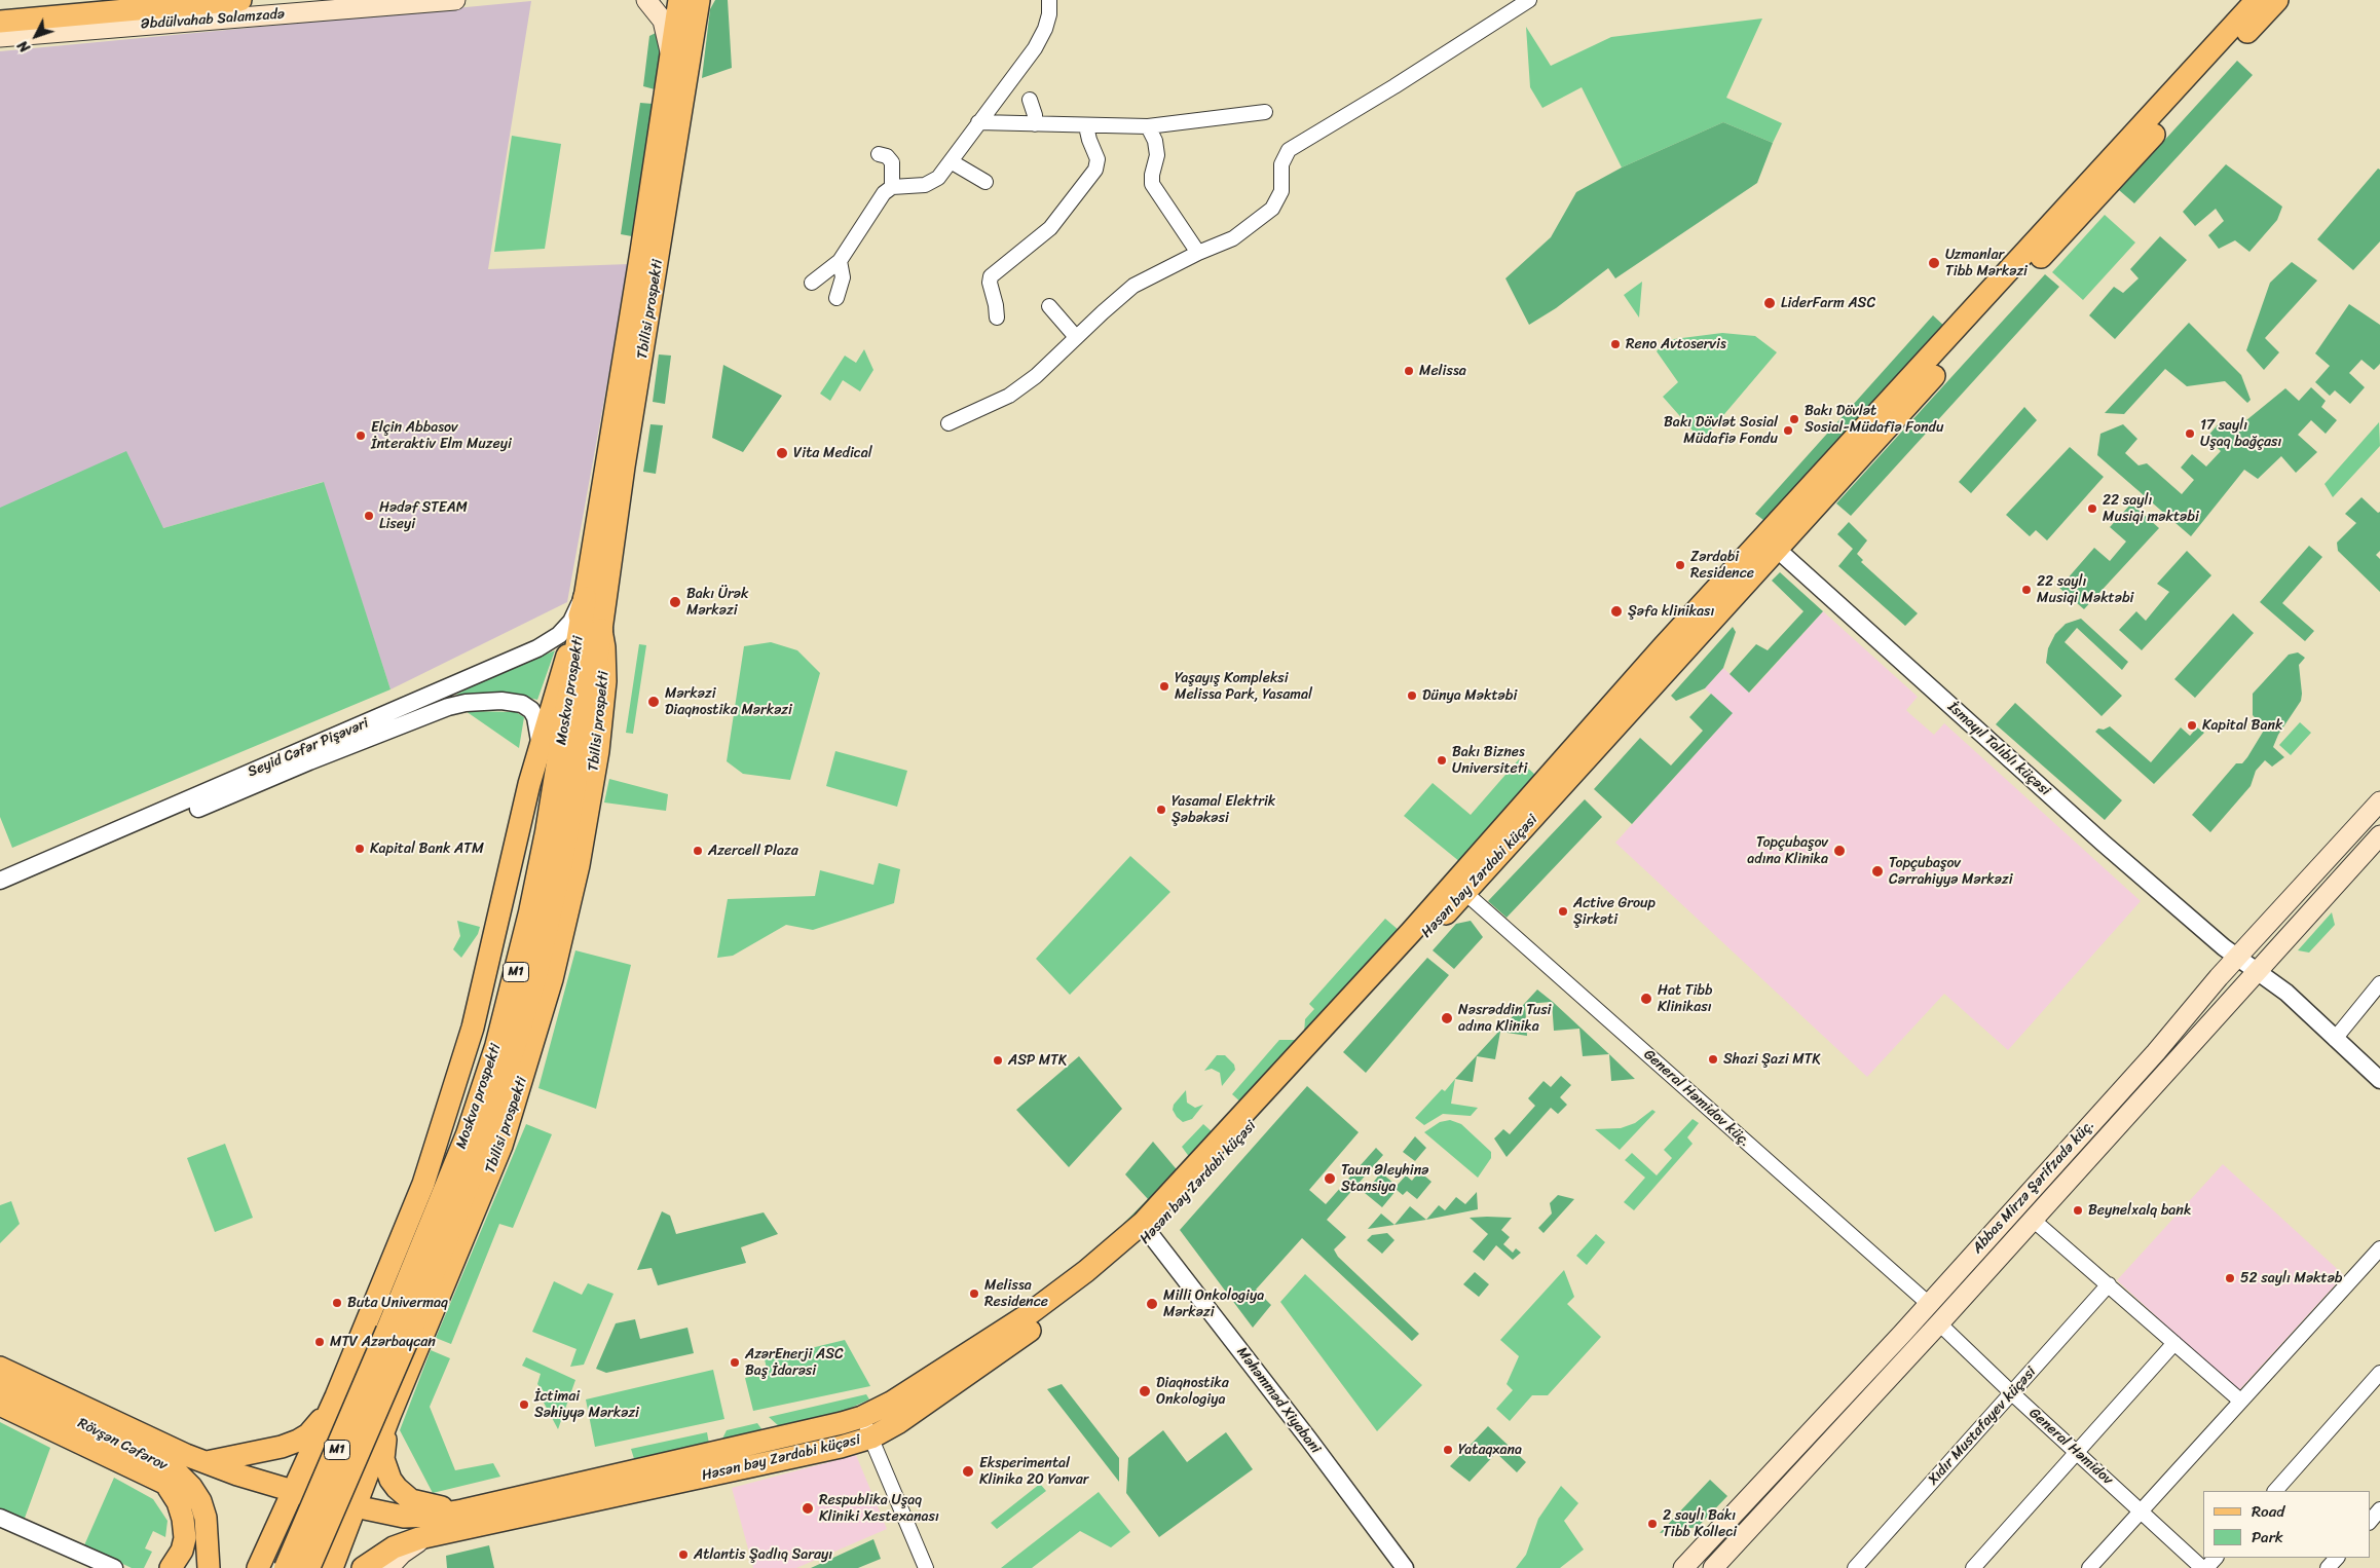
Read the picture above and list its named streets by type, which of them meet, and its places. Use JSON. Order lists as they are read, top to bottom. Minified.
{"streets":{"highway":["Moskva prospekti","M1"],"main road":["Əbdülvahab Salamzadə","Tbilisi prospekti","Həsən bəy Zərdabi küçəsi","Abbas Mirzə Şərifzadə küç.","Rövşən Cəfərov"],"street":["Seyid Cəfər Pişəvəri","İsmayıl Talıblı küçəsi","General Həmidov küç.","Məhəmməd Xiyabani","Xıdır Mustafayev küçəsi","General Həmidov"]},"crossings":[["Tbilisi prospekti","Moskva prospekti"],["Tbilisi prospekti","Seyid Cəfər Pişəvəri"],["Moskva prospekti","Seyid Cəfər Pişəvəri"],["İsmayıl Talıblı küçəsi","Həsən bəy Zərdabi küçəsi"],["İsmayıl Talıblı küçəsi","Abbas Mirzə Şərifzadə küç."],["Həsən bəy Zərdabi küçəsi","General Həmidov küç."],["Həsən bəy Zərdabi küçəsi","Məhəmməd Xiyabani"],["Həsən bəy Zərdabi küçəsi","Rövşən Cəfərov"],["General Həmidov küç.","Abbas Mirzə Şərifzadə küç."],["Abbas Mirzə Şərifzadə küç.","General Həmidov"],["Xıdır Mustafayev küçəsi","General Həmidov"]],"places":["Uzmanlar Tibb Mərkəzi","LiderFarm ASC","Reno Avtoservis","Melissa","Bakı Dövlət Sosial-Müdafiə Fondu","Bakı Dövlət Sosial Müdafiə Fondu","17 saylı Uşaq bağçası","Elçin Abbasov İnteraktiv Elm Muzeyi","Vita Medical","22 saylı Musiqi məktəbi","Hədəf STEAM Liseyi","Zərdabi Residence","22 saylı Musiqi Məktəbi","Bakı Ürək Mərkəzi","Şəfa klinikası","Yaşayış Kompleksi Melissa Park, Yasamal","Dünya Məktəbi","Mərkəzi Diaqnostika Mərkəzi","Kapital Bank","Bakı Biznes Universiteti","Yasamal Elektrik Şəbəkəsi","Kapital Bank ATM","Azercell Plaza","Topçubaşov adına Klinika","Topçubaşov Cərrahiyyə Mərkəzi","Active Group Şirkəti","Hat Tibb Klinikası","Nəsrəddin Tusi adına Klinika","Shazi Şazi MTK","ASP MTK","Taun Əleyhinə Stansiya","Beynelxalq bank","52 saylı Məktəb","Melissa Residence","Buta Univermaq","Milli Onkologiya Mərkəzi","MTV Azərbaycan","AzərEnerji ASC Baş İdarəsi","Diaqnostika Onkologiya","İctimai Səhiyyə Mərkəzi","Yataqxana","Eksperimental Klinika 20 Yanvar","Respublika Uşaq Kliniki Xestexanası","2 saylı Bakı Tibb Kolleci","Atlantis Şadlıq Sarayı"],"legend":["Road","Park"],"north":"bottom left"}
